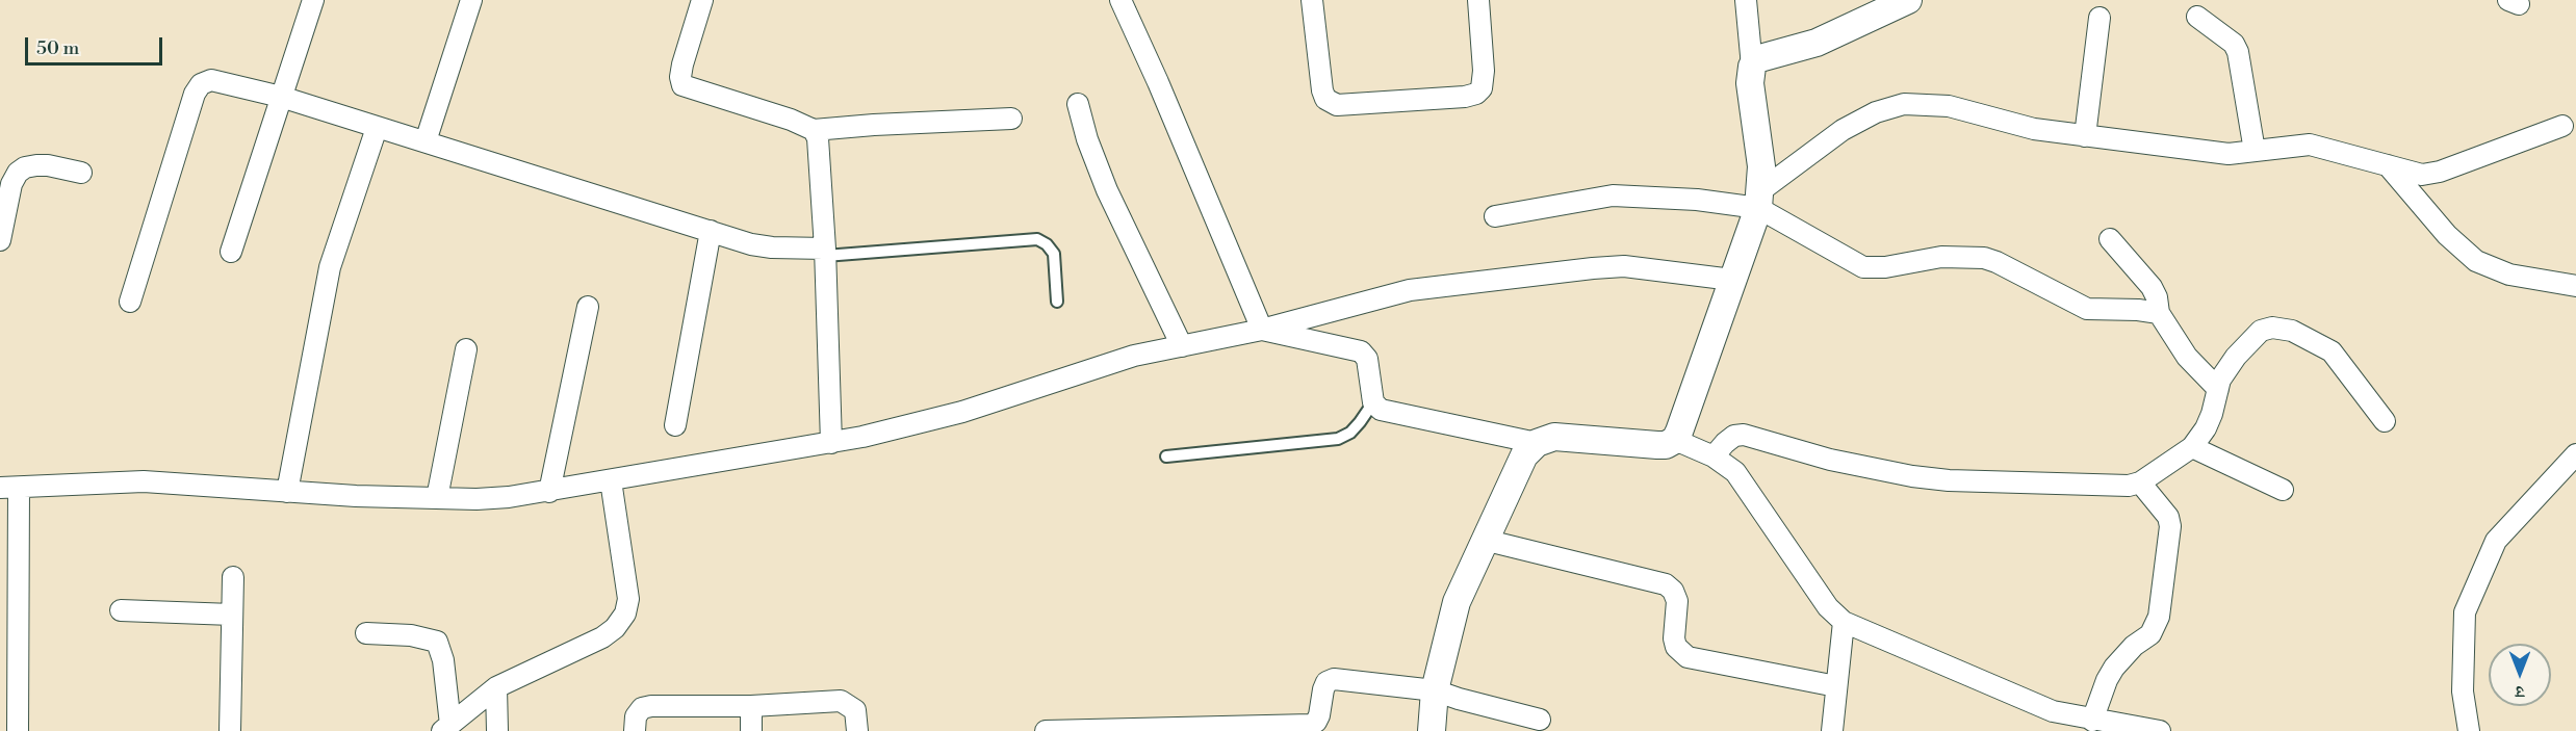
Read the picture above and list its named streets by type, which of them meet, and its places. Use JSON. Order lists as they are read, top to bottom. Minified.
{"scale_bar":"50 m","north":"bottom"}
